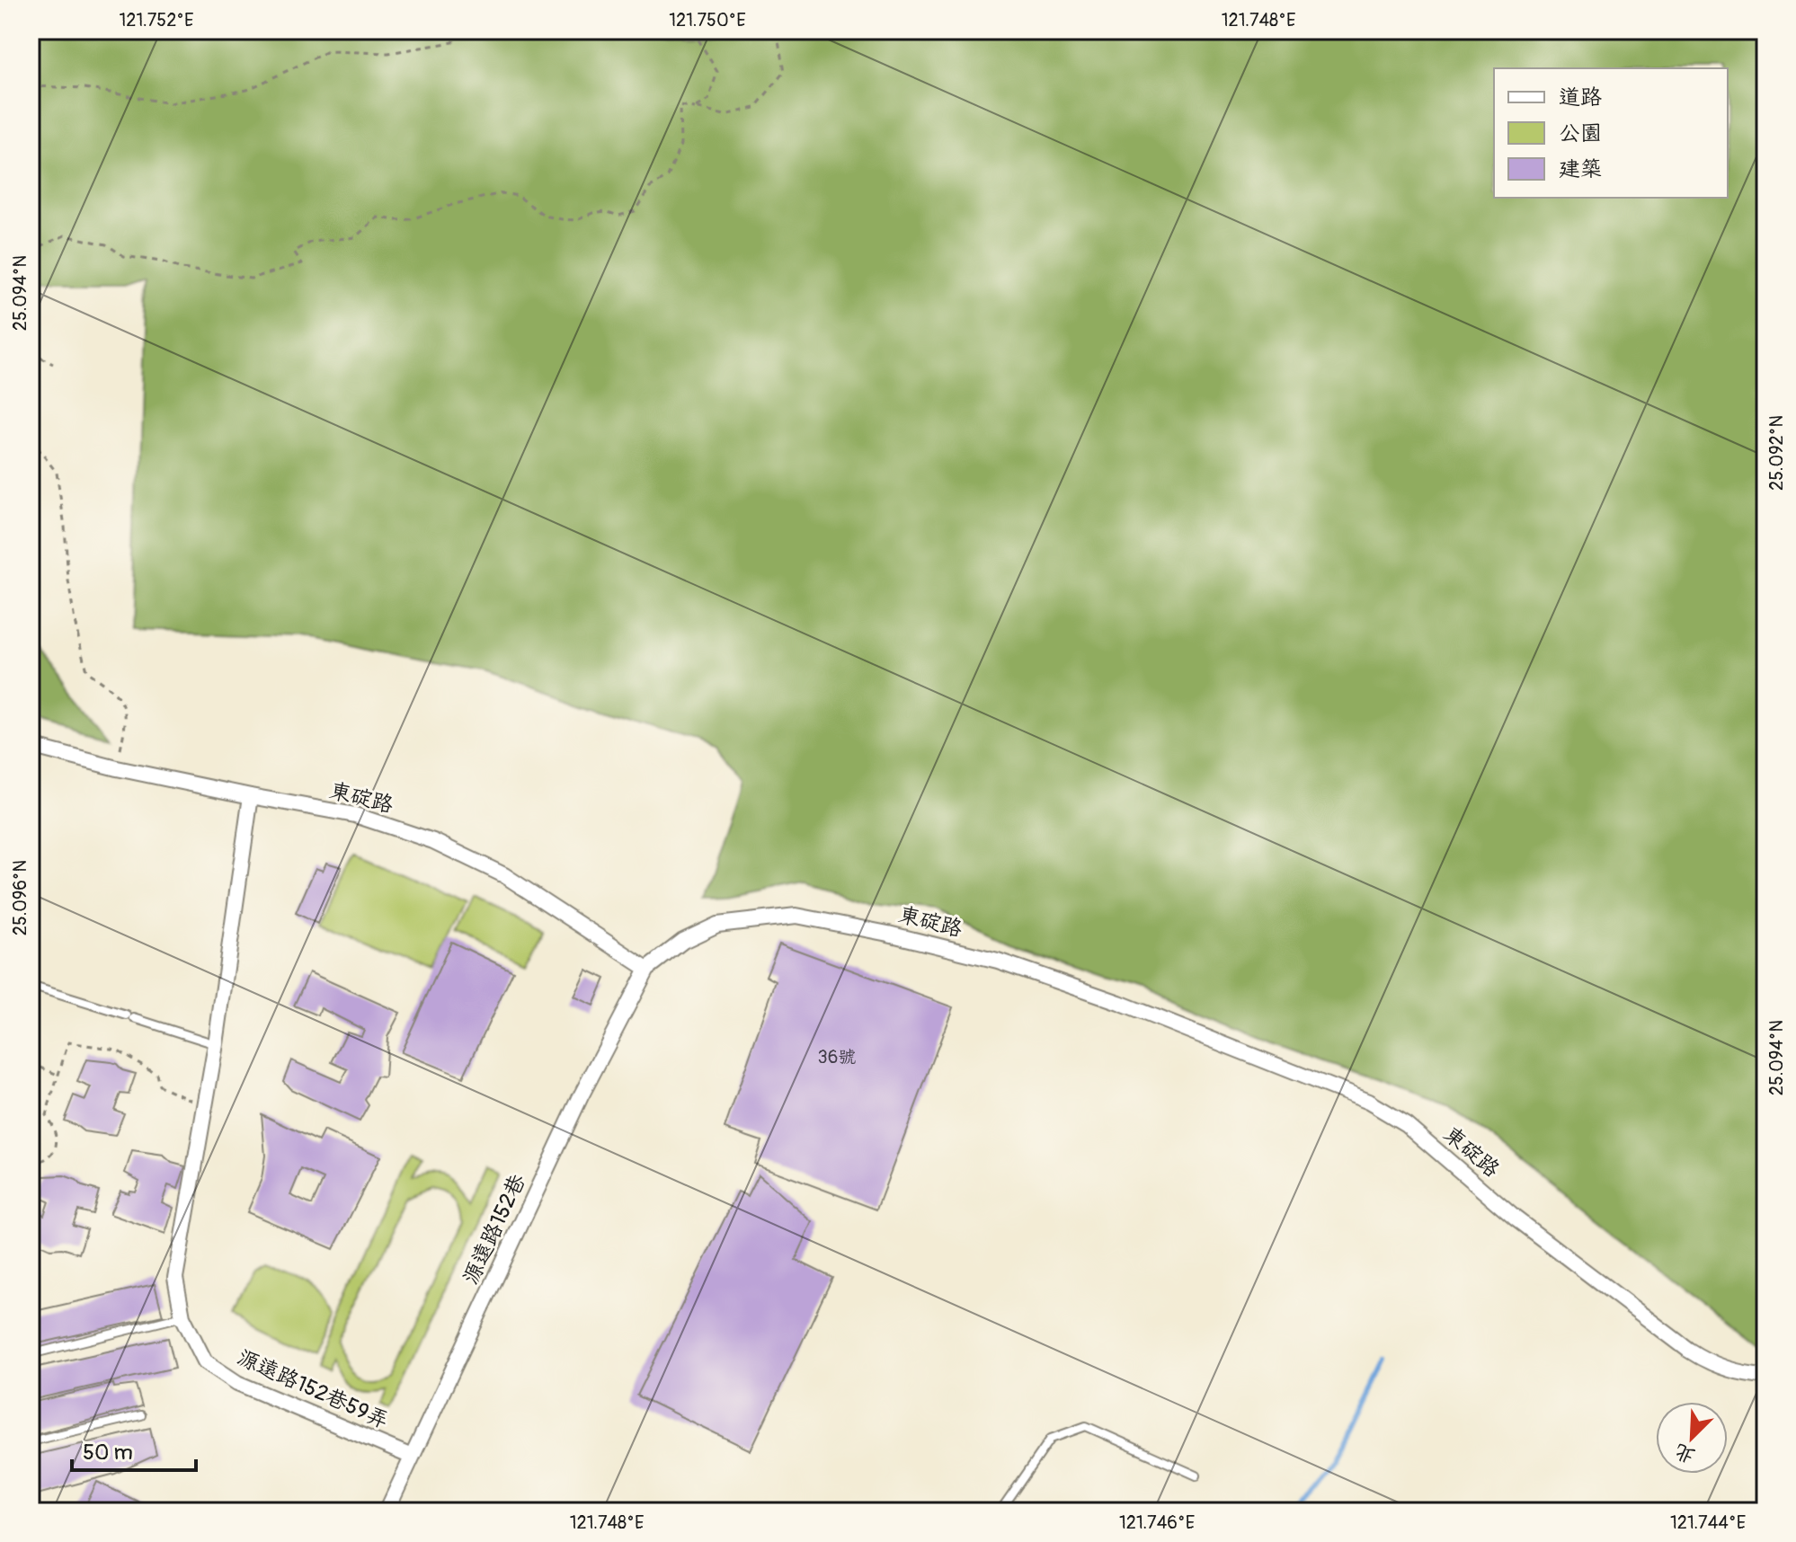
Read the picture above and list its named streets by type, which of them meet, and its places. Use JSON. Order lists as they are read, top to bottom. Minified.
{"streets":{"street":["東碇路","源遠路152巷","源遠路152巷59弄"]},"crossings":[["東碇路","源遠路152巷"],["東碇路","源遠路152巷59弄"],["源遠路152巷","源遠路152巷59弄"]],"house_numbers":["36號"],"legend":["道路","公園","建築"],"scale_bar":"50 m","north":"bottom left","coordinates":["121.752°E","121.750°E","121.748°E","25.094°N","25.092°N","25.096°N","121.746°E","121.744°E"]}
